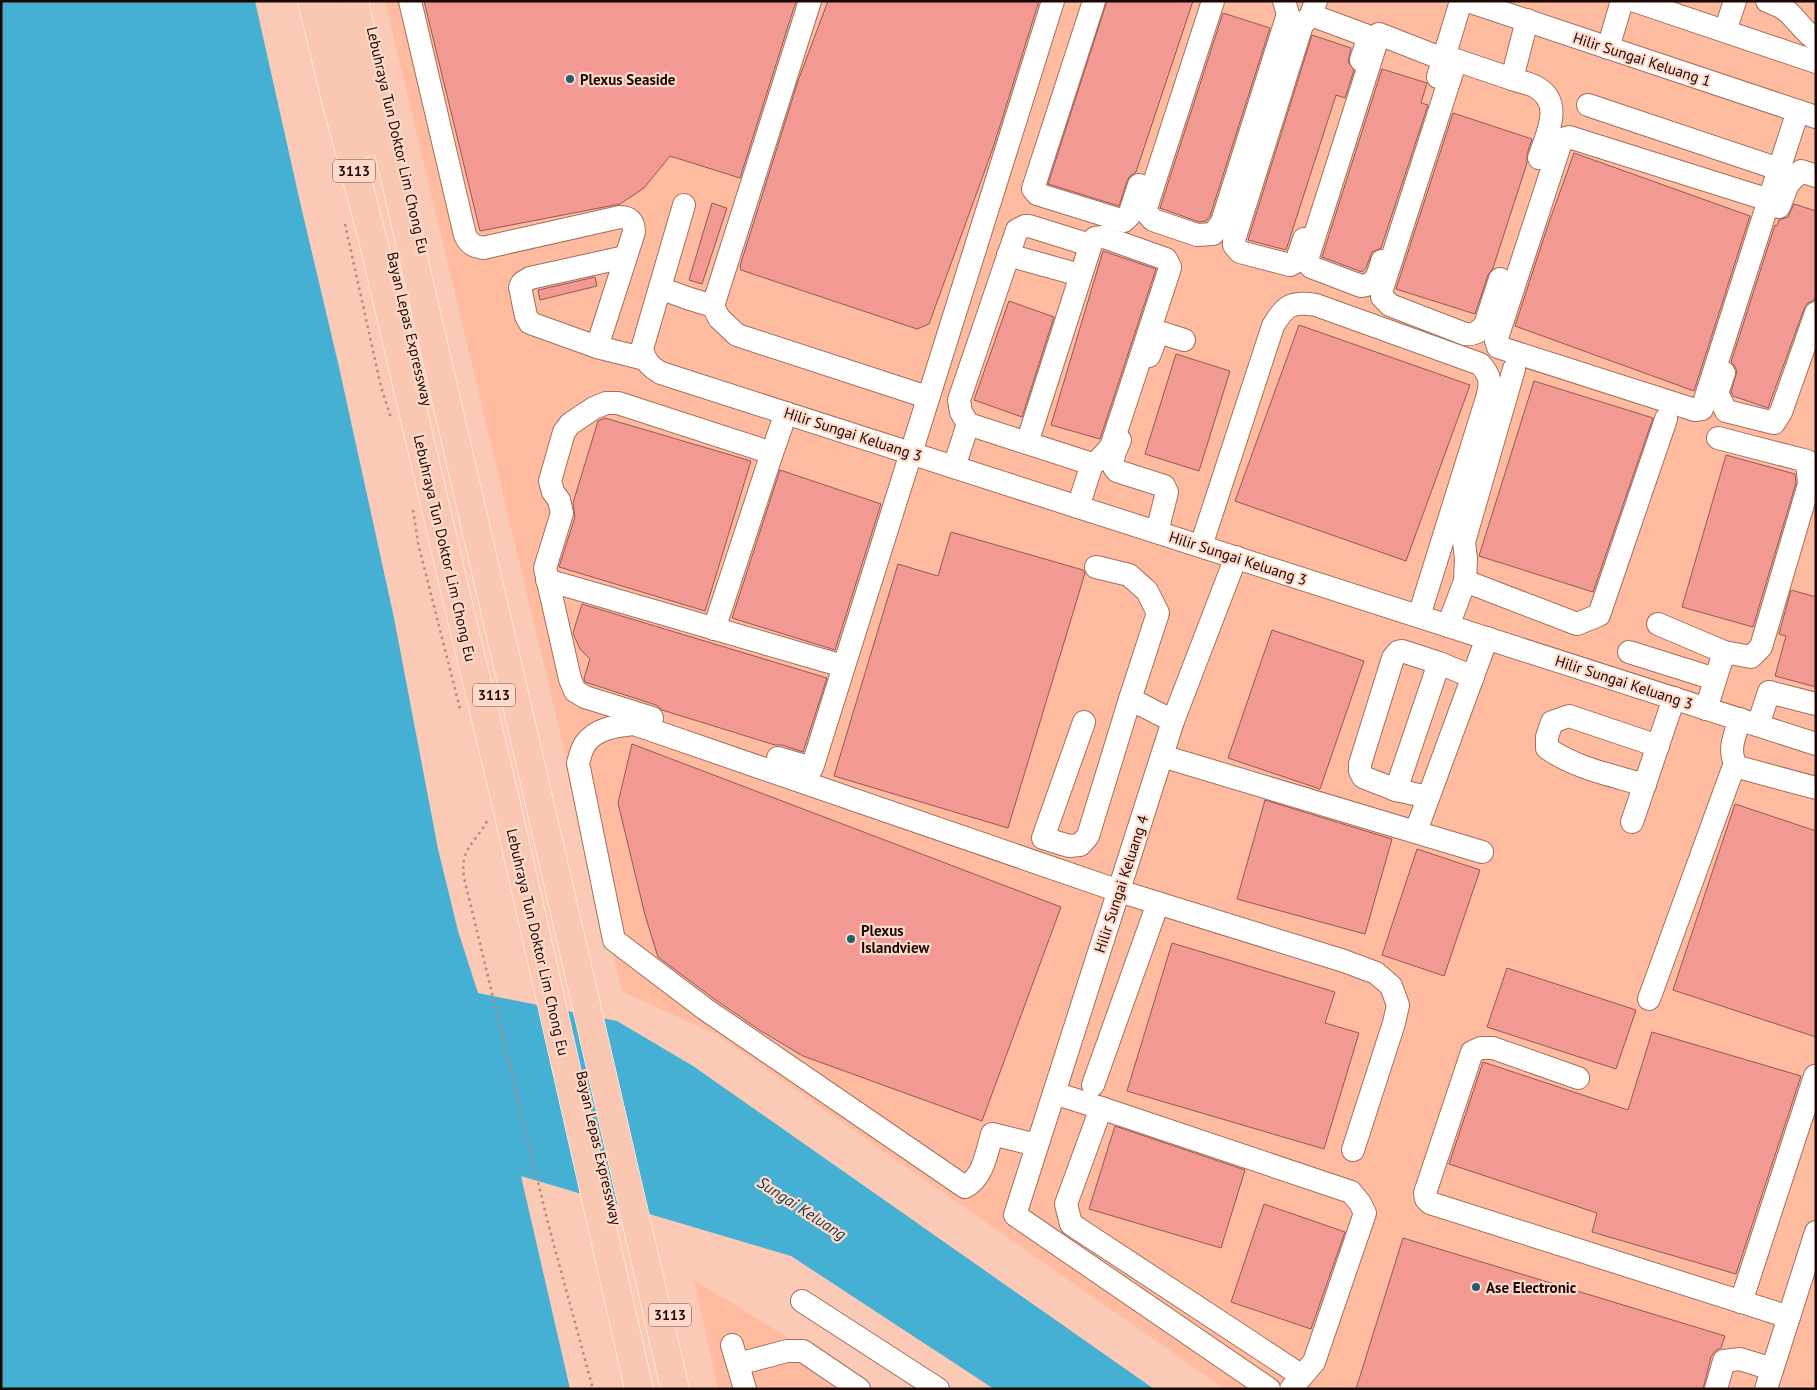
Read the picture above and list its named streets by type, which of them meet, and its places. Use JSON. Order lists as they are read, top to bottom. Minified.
{"streets":{"highway":["Lebuhraya Tun Doktor Lim Chong Eu","3113","Bayan Lepas Expressway"],"street":["Hilir Sungai Keluang 1","Hilir Sungai Keluang 3","Hilir Sungai Keluang 4"]},"crossings":[["Hilir Sungai Keluang 3","Hilir Sungai Keluang 4"]],"water":["Sungai Keluang"],"places":["Plexus Seaside","Plexus Islandview","Ase Electronic"]}
